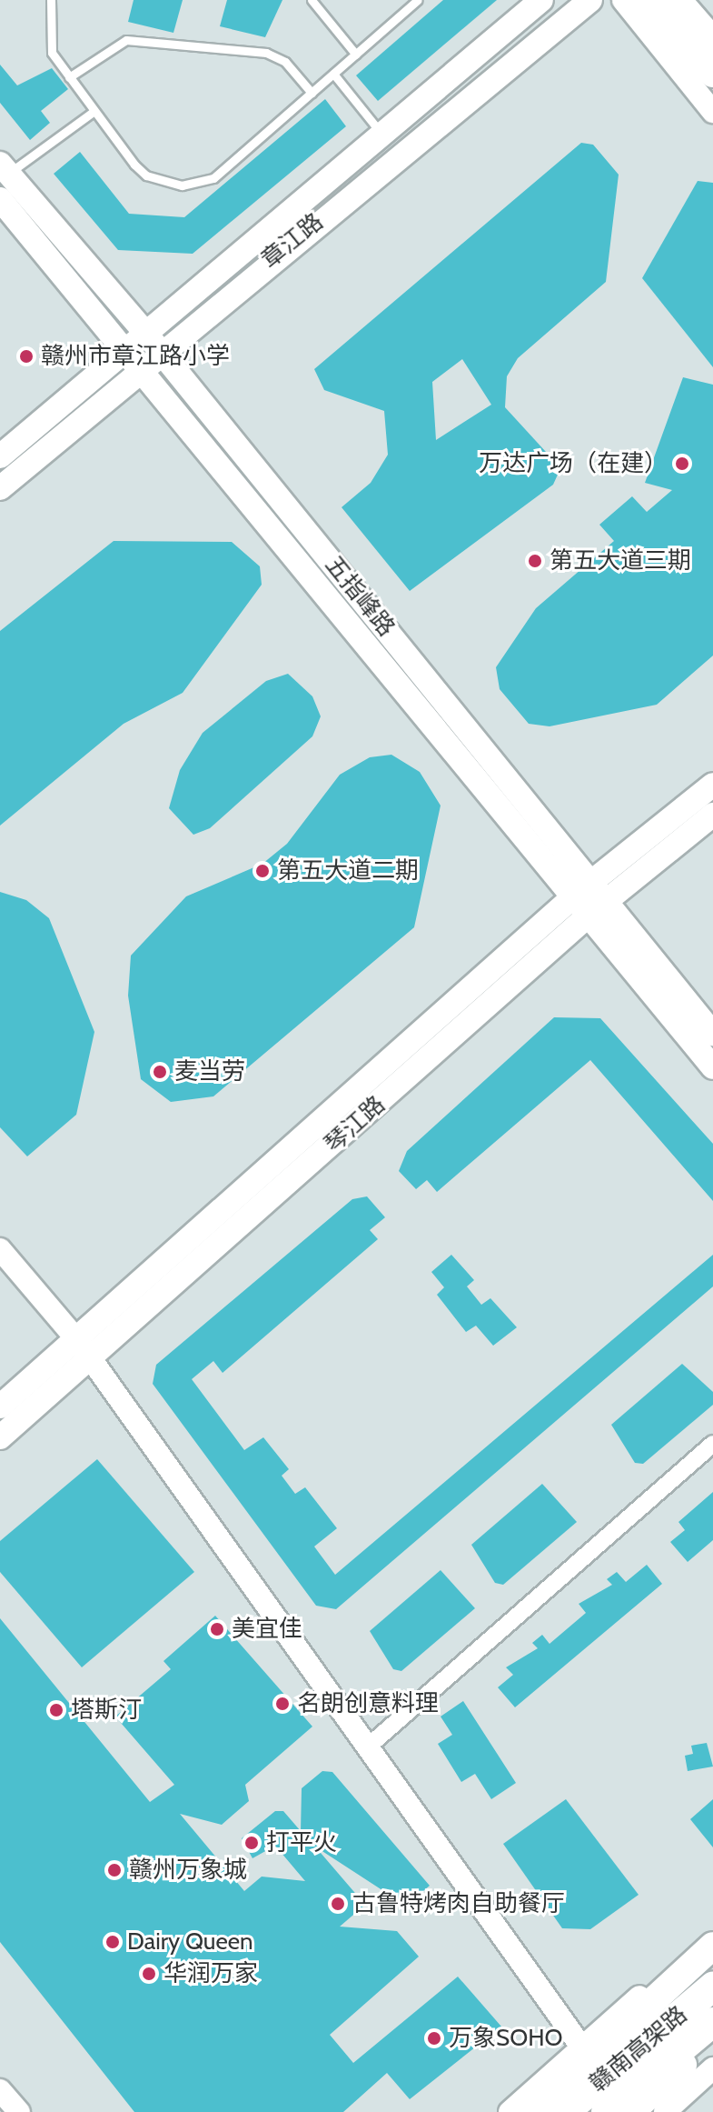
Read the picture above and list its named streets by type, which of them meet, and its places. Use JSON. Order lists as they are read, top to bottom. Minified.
{"streets":{"highway":["赣南高架路"],"main road":["章江路","五指峰路","琴江路"]},"crossings":[["章江路","五指峰路"],["五指峰路","琴江路"]],"places":["赣州市章江路小学","万达广场（在建）","第五大道三期","第五大道二期","麦当劳","美宜佳","名朗创意料理","塔斯汀","打平火","赣州万象城","古鲁特烤肉自助餐厅","Dairy Queen","华润万家","万象SOHO"]}
